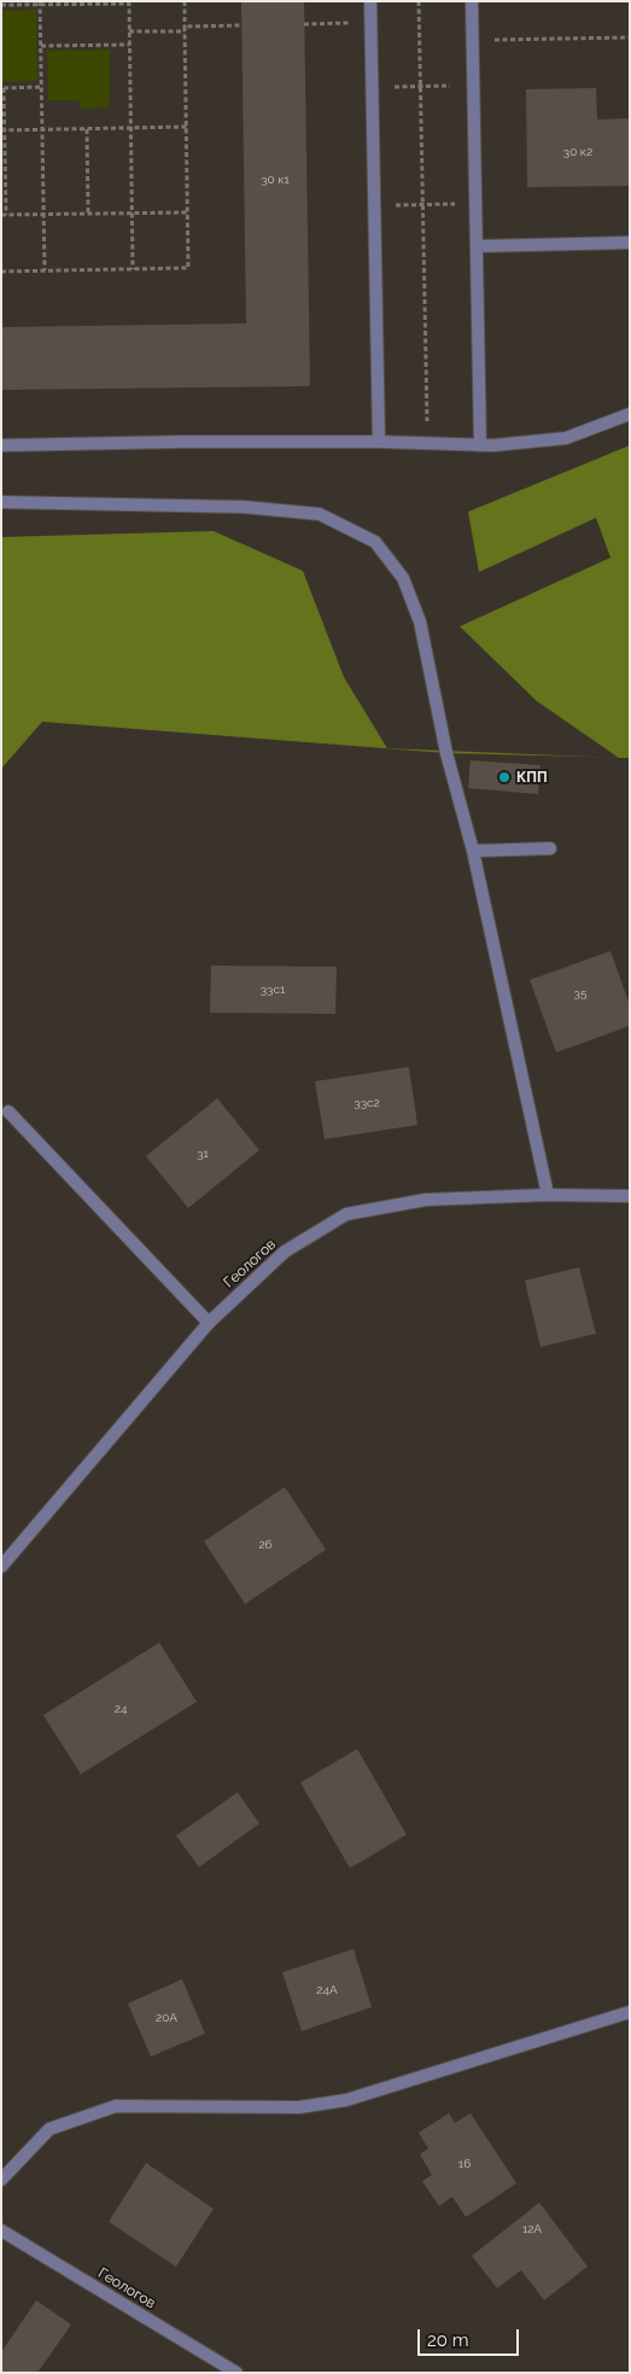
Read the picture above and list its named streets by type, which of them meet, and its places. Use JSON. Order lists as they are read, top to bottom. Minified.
{"streets":{"street":["Геологов"]},"places":["КПП"],"house_numbers":["30 к2","30 к1","33с1","35","33с2","31","26","24","24А","20А","16","12А"],"scale_bar":"20 m"}
